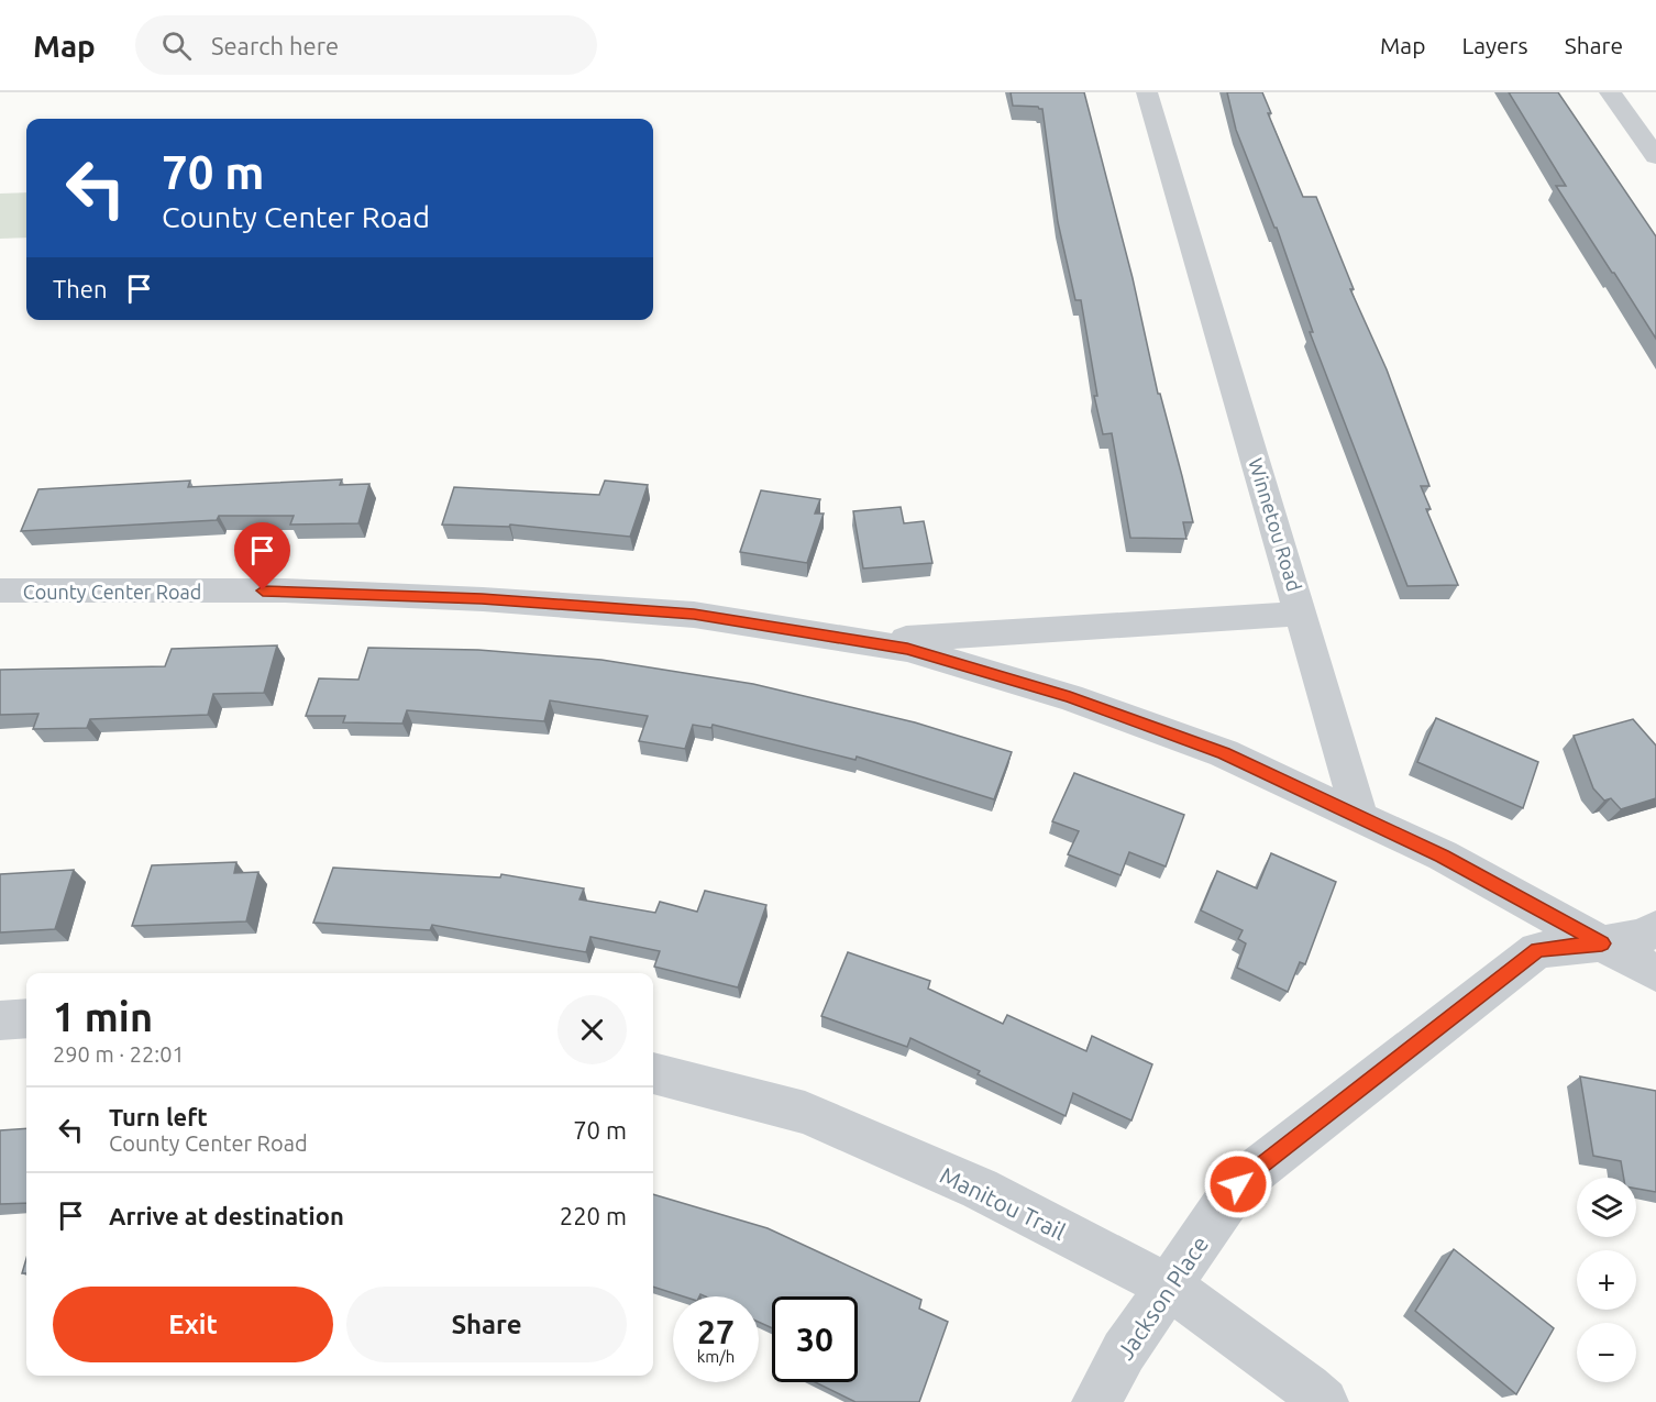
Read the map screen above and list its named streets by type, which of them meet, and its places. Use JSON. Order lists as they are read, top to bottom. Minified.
{"streets":{"street":["Winnetou Road","County Center Road","Manitou Trail","Jackson Place"]},"crossings":[["Winnetou Road","County Center Road"],["County Center Road","Jackson Place"],["Manitou Trail","Jackson Place"]],"page":{"header":"Map","search":"Search here","nav":["Map","Layers","Share"],"turn":["70 m","County Center Road"],"then":"Then","heading":["1 min","290 m · 22:01"],"list":[{"name":"Turn left","note":"County Center Road","value":"70 m"},{"name":"Arrive at destination","value":"220 m"}],"map_buttons":["+","−"],"buttons":["Exit","Share"],"speed":"27 km/h","limit":"30"}}
